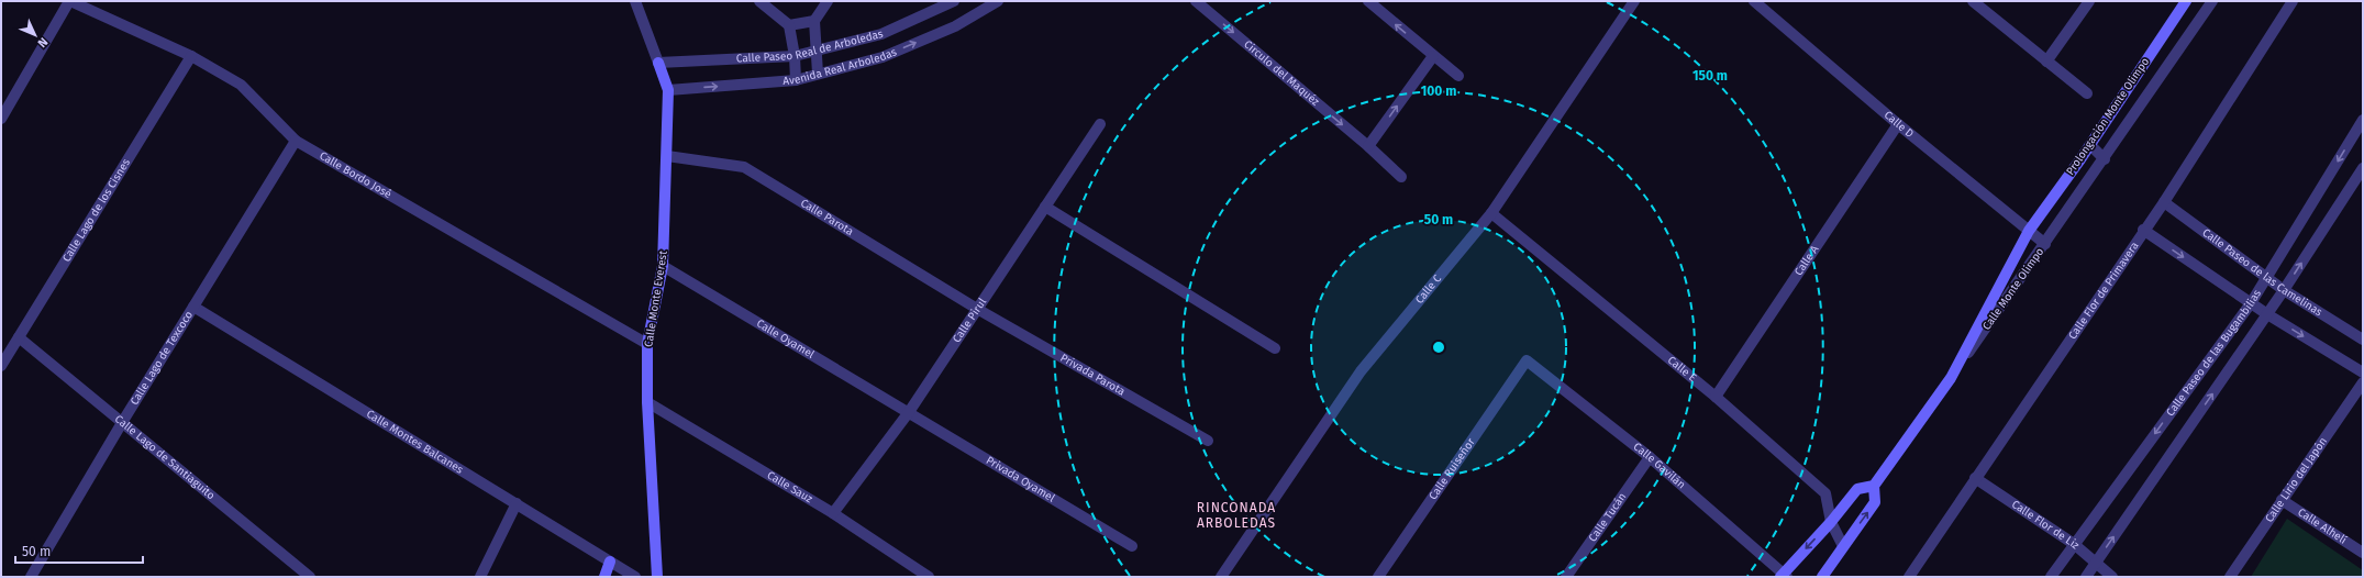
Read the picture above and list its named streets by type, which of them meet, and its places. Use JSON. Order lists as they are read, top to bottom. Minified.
{"streets":{"main road":["Prolongación Monte Olimpo","Calle Monte Olimpo","Calle Monte Everest"],"street":["Calle Paseo Real de Arboledas","Avenida Real Arboledas","Circulo del Maquéz","Calle D","Calle Bordo José","Calle Lago de los Cisnes","Calle Parota","Calle A","Calle Paseo de las Camelinas","Calle C","Calle Flor de Primavera","Calle Pirul","Calle Oyamel","Calle Paseo de las Bugambilias","Calle Lago de Texcoco","Calle E","Privada Parota","Calle Montes Balcanes","Calle Lago de Santiaguito","Calle Gavilán","Calle Ruiseñor","Privada Oyamel","Calle Lirio del Japón","Calle Sauz","Calle Tucán","Calle Flor de Liz","Calle Alhelí"]},"crossings":[["Calle Paseo Real de Arboledas","Calle Monte Everest"],["Avenida Real Arboledas","Calle Monte Everest"],["Prolongación Monte Olimpo","Calle D"],["Prolongación Monte Olimpo","Calle Monte Olimpo"],["Calle D","Calle A"],["Calle D","Calle Monte Olimpo"],["Calle Bordo José","Calle Lago de los Cisnes"],["Calle Bordo José","Calle Monte Everest"],["Calle Bordo José","Calle Lago de Texcoco"],["Calle Lago de los Cisnes","Calle Lago de Santiaguito"],["Calle Parota","Calle Monte Everest"],["Calle Parota","Calle Pirul"],["Calle Parota","Privada Parota"],["Calle A","Calle E"],["Calle Paseo de las Camelinas","Calle Flor de Primavera"],["Calle Paseo de las Camelinas","Calle Paseo de las Bugambilias"],["Calle C","Calle E"],["Calle Monte Olimpo","Calle E"],["Calle Flor de Primavera","Calle Flor de Liz"],["Calle Monte Everest","Calle Oyamel"],["Calle Monte Everest","Calle Sauz"],["Calle Pirul","Calle Oyamel"],["Calle Pirul","Privada Parota"],["Calle Pirul","Privada Oyamel"],["Calle Pirul","Calle Sauz"],["Calle Oyamel","Privada Oyamel"],["Calle Paseo de las Bugambilias","Calle Flor de Liz"],["Calle Lago de Texcoco","Calle Montes Balcanes"],["Calle Lago de Texcoco","Calle Lago de Santiaguito"],["Calle Gavilán","Calle Ruiseñor"],["Calle Gavilán","Calle Tucán"],["Calle Lirio del Japón","Calle Alhelí"]],"one_way":["Avenida Real Arboledas","Circulo del Maquéz"],"districts":["RINCONADA ARBOLEDAS"],"scale_bar":"50 m","north":"bottom right","rings":["150 m","100 m","50 m"]}
